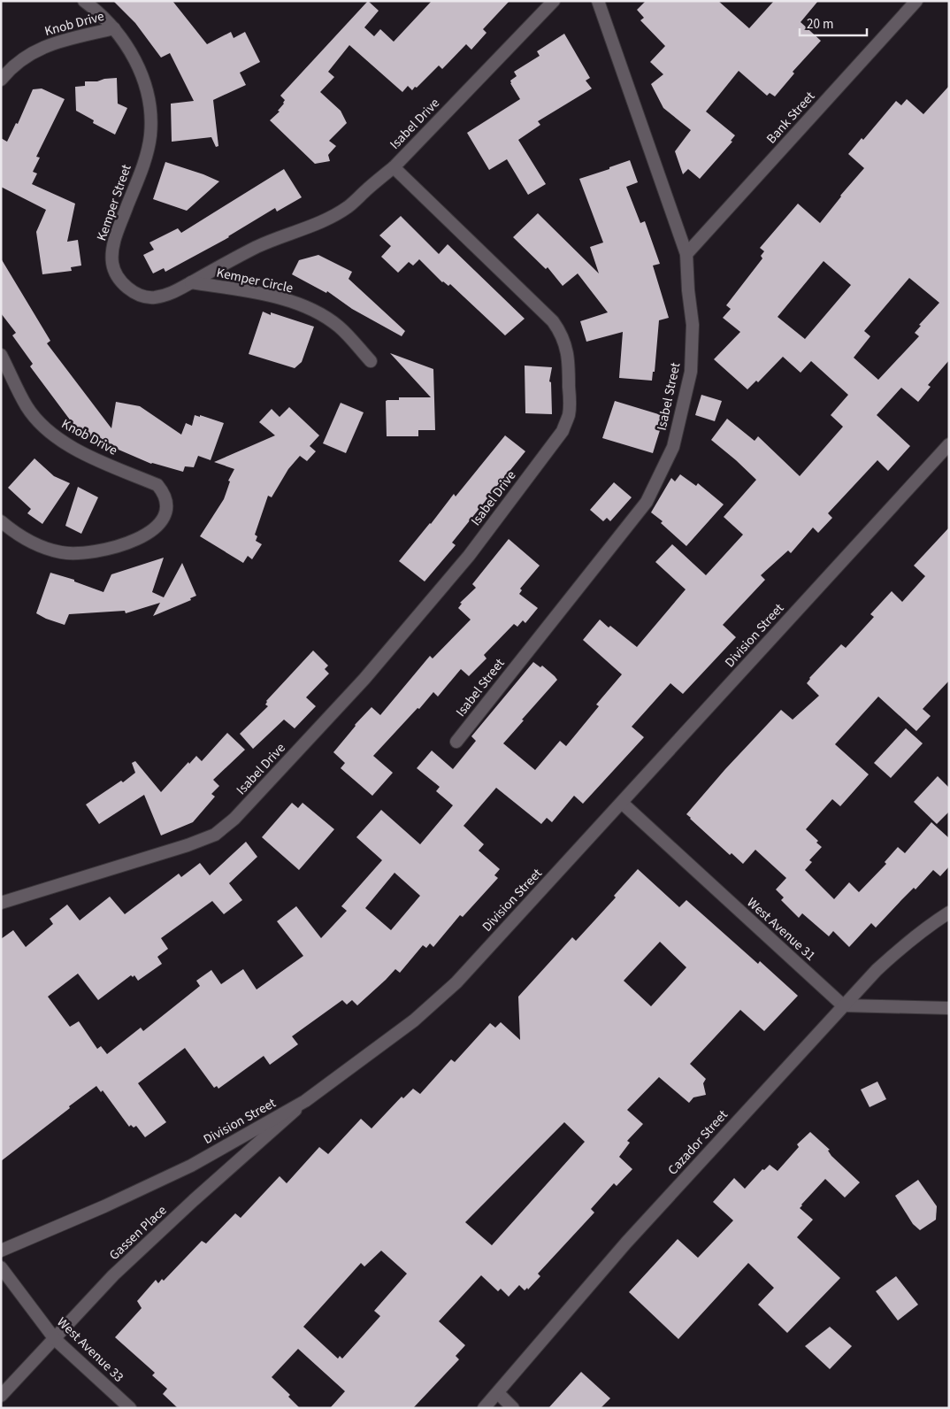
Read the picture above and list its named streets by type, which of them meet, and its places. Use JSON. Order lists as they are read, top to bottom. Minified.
{"streets":{"street":["Knob Drive","Bank Street","Isabel Drive","Kemper Street","Kemper Circle","Isabel Street","Division Street","West Avenue 31","Cazador Street","Gassen Place","West Avenue 33"]},"crossings":[["Knob Drive","Kemper Street"],["Bank Street","Isabel Street"],["Isabel Drive","Kemper Street"],["Kemper Street","Kemper Circle"],["Division Street","West Avenue 31"],["Division Street","Gassen Place"],["West Avenue 31","Cazador Street"],["Gassen Place","West Avenue 33"]],"scale_bar":"20 m"}
